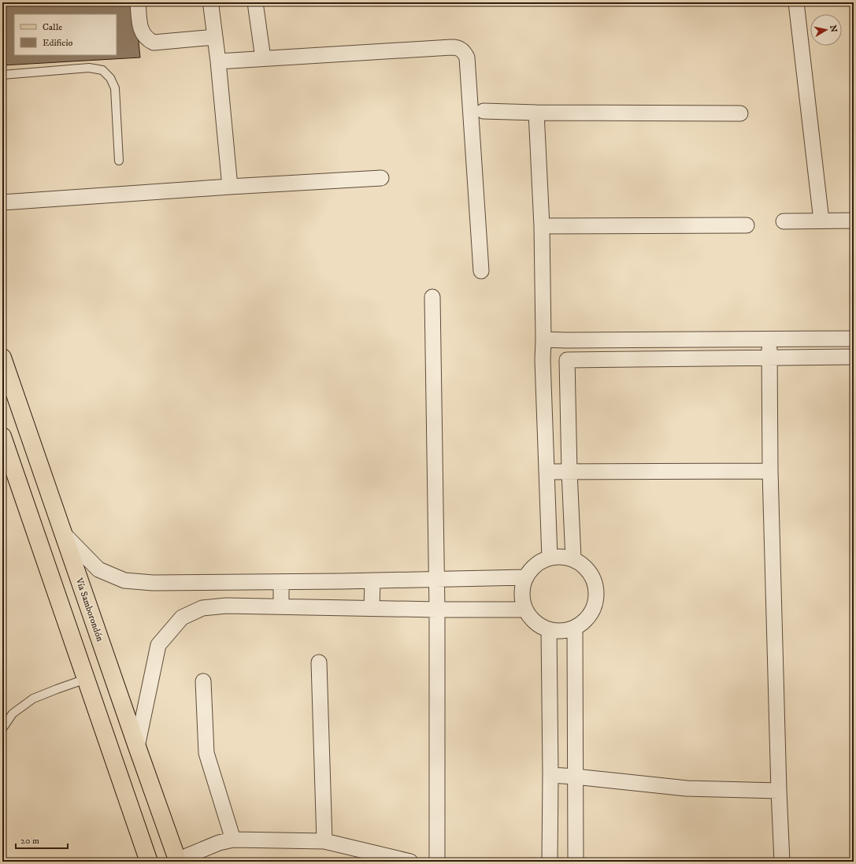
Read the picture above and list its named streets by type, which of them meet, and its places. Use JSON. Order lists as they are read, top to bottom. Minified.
{"streets":{"main road":["Vía Samborondón"]},"legend":["Calle","Edificio"],"scale_bar":"20 m","north":"right"}
